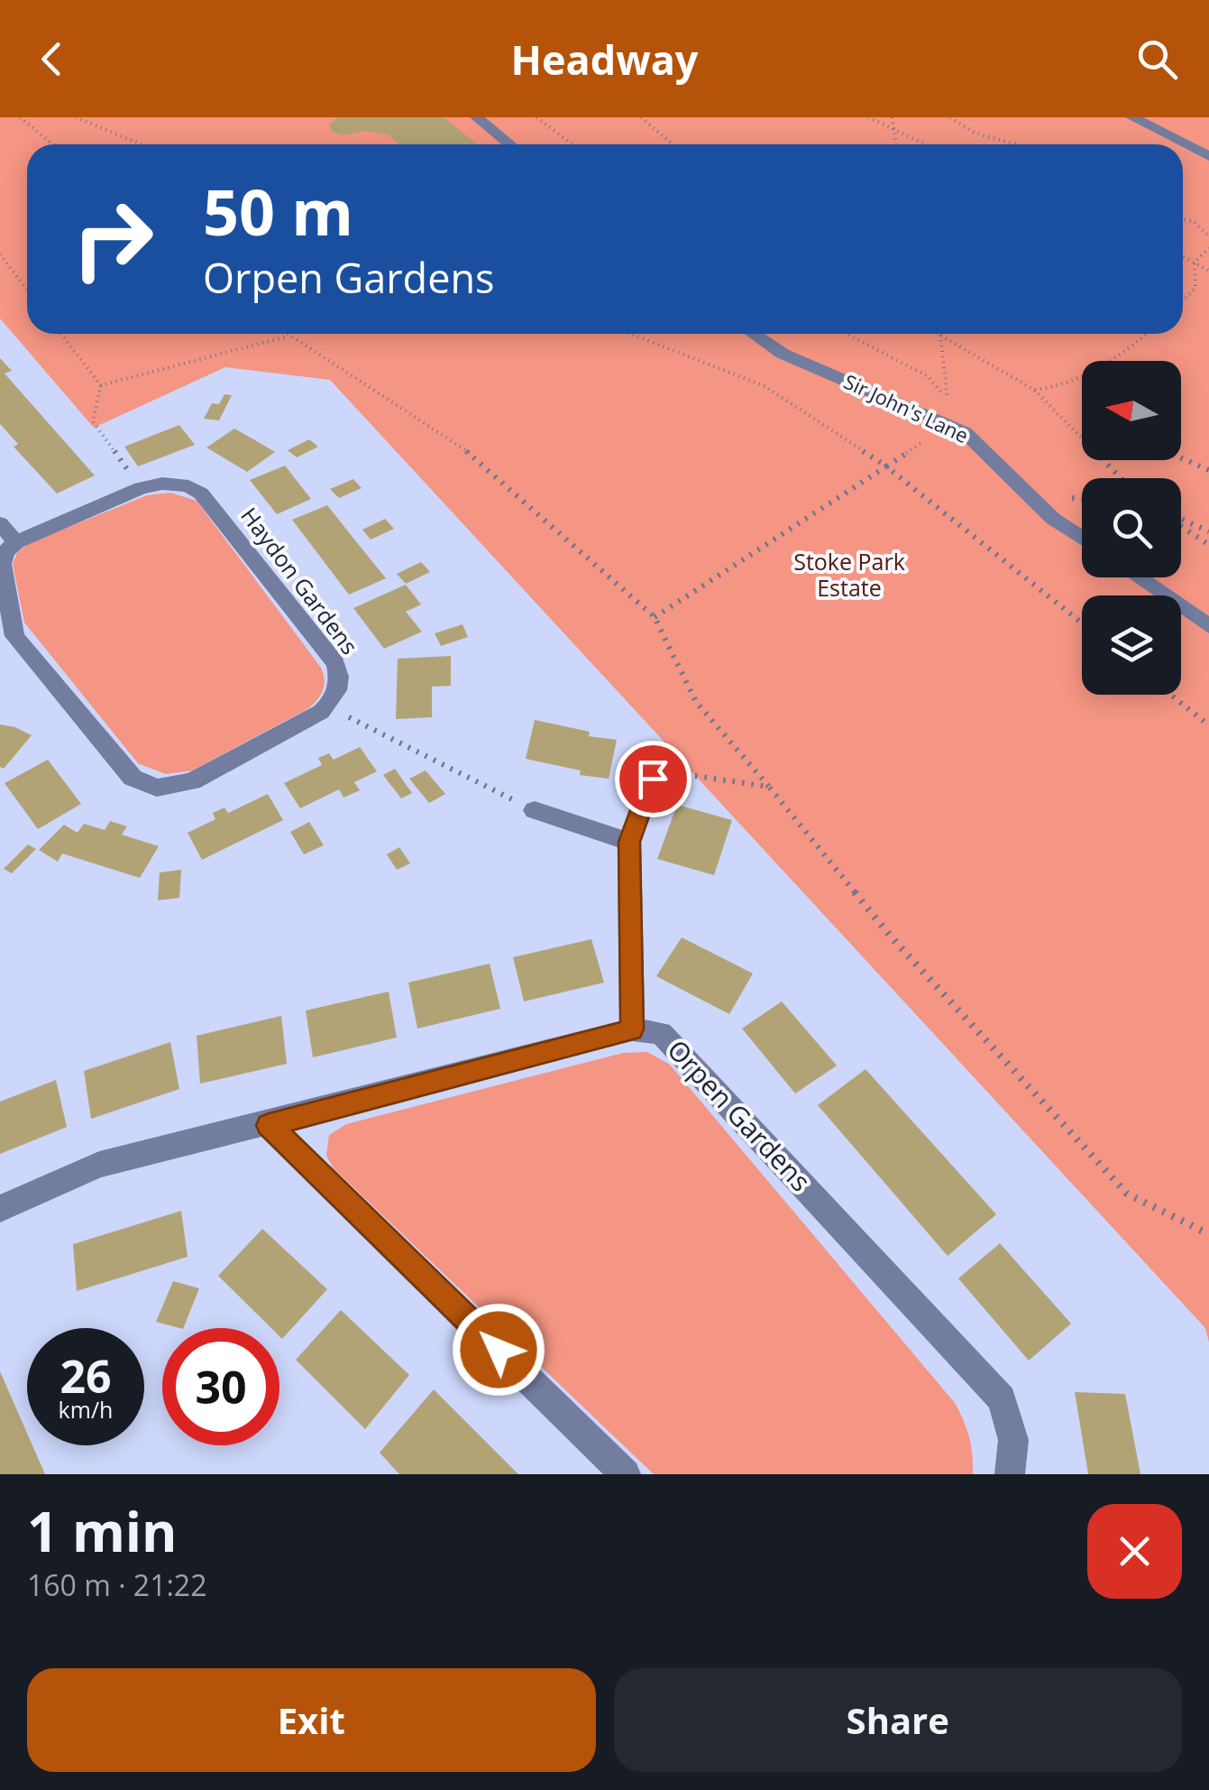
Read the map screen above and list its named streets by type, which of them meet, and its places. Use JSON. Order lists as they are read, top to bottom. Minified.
{"streets":{"street":["Sir John's Lane","Haydon Gardens","Orpen Gardens"]},"parks":["Stoke Park Estate"],"north":"left","page":{"header":"Headway","turn":["50 m","Orpen Gardens"],"speed":"26 km/h","limit":"30","heading":["1 min","160 m · 21:22"],"buttons":["Exit","Share"]}}
